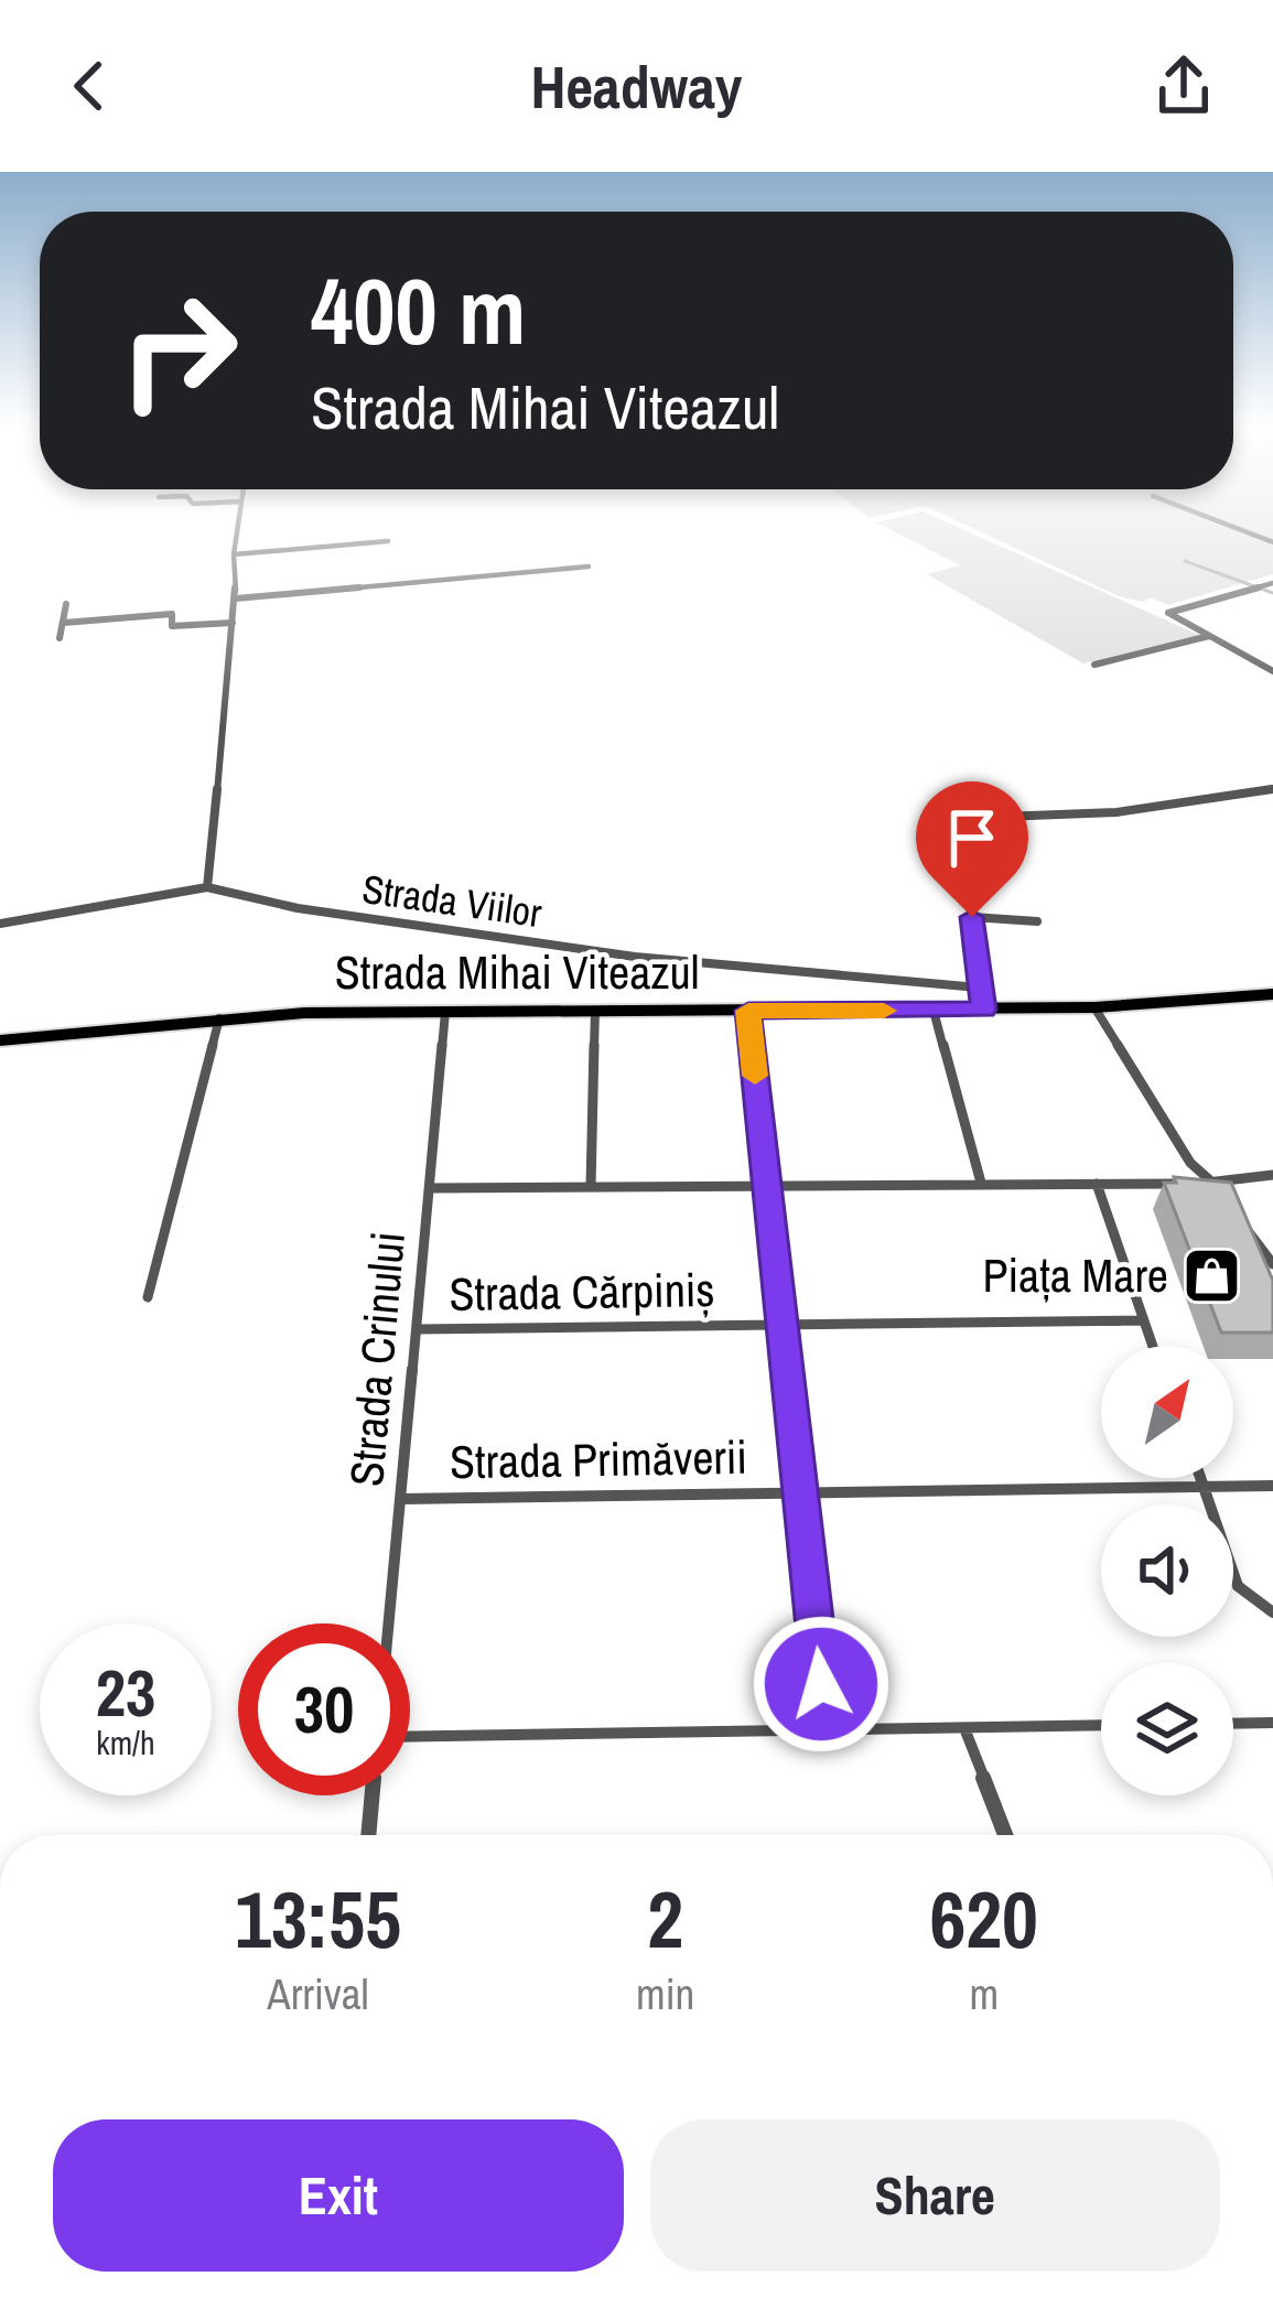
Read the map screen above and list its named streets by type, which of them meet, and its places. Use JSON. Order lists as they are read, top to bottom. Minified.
{"streets":{"highway":["Strada Mihai Viteazul"],"street":["Strada Viilor","Strada Cărpiniș","Strada Crinului","Strada Primăverii"]},"crossings":[["Strada Mihai Viteazul","Strada Crinului"],["Strada Cărpiniș","Strada Crinului"],["Strada Crinului","Strada Primăverii"]],"places":{"shop":["Piața Mare"]},"north":"top right","page":{"header":"Headway","turn":["400 m","Strada Mihai Viteazul"],"speed":"23 km/h","limit":"30","eta":["13:55","Arrival","2","min","620","m"],"buttons":["Exit","Share"]}}
